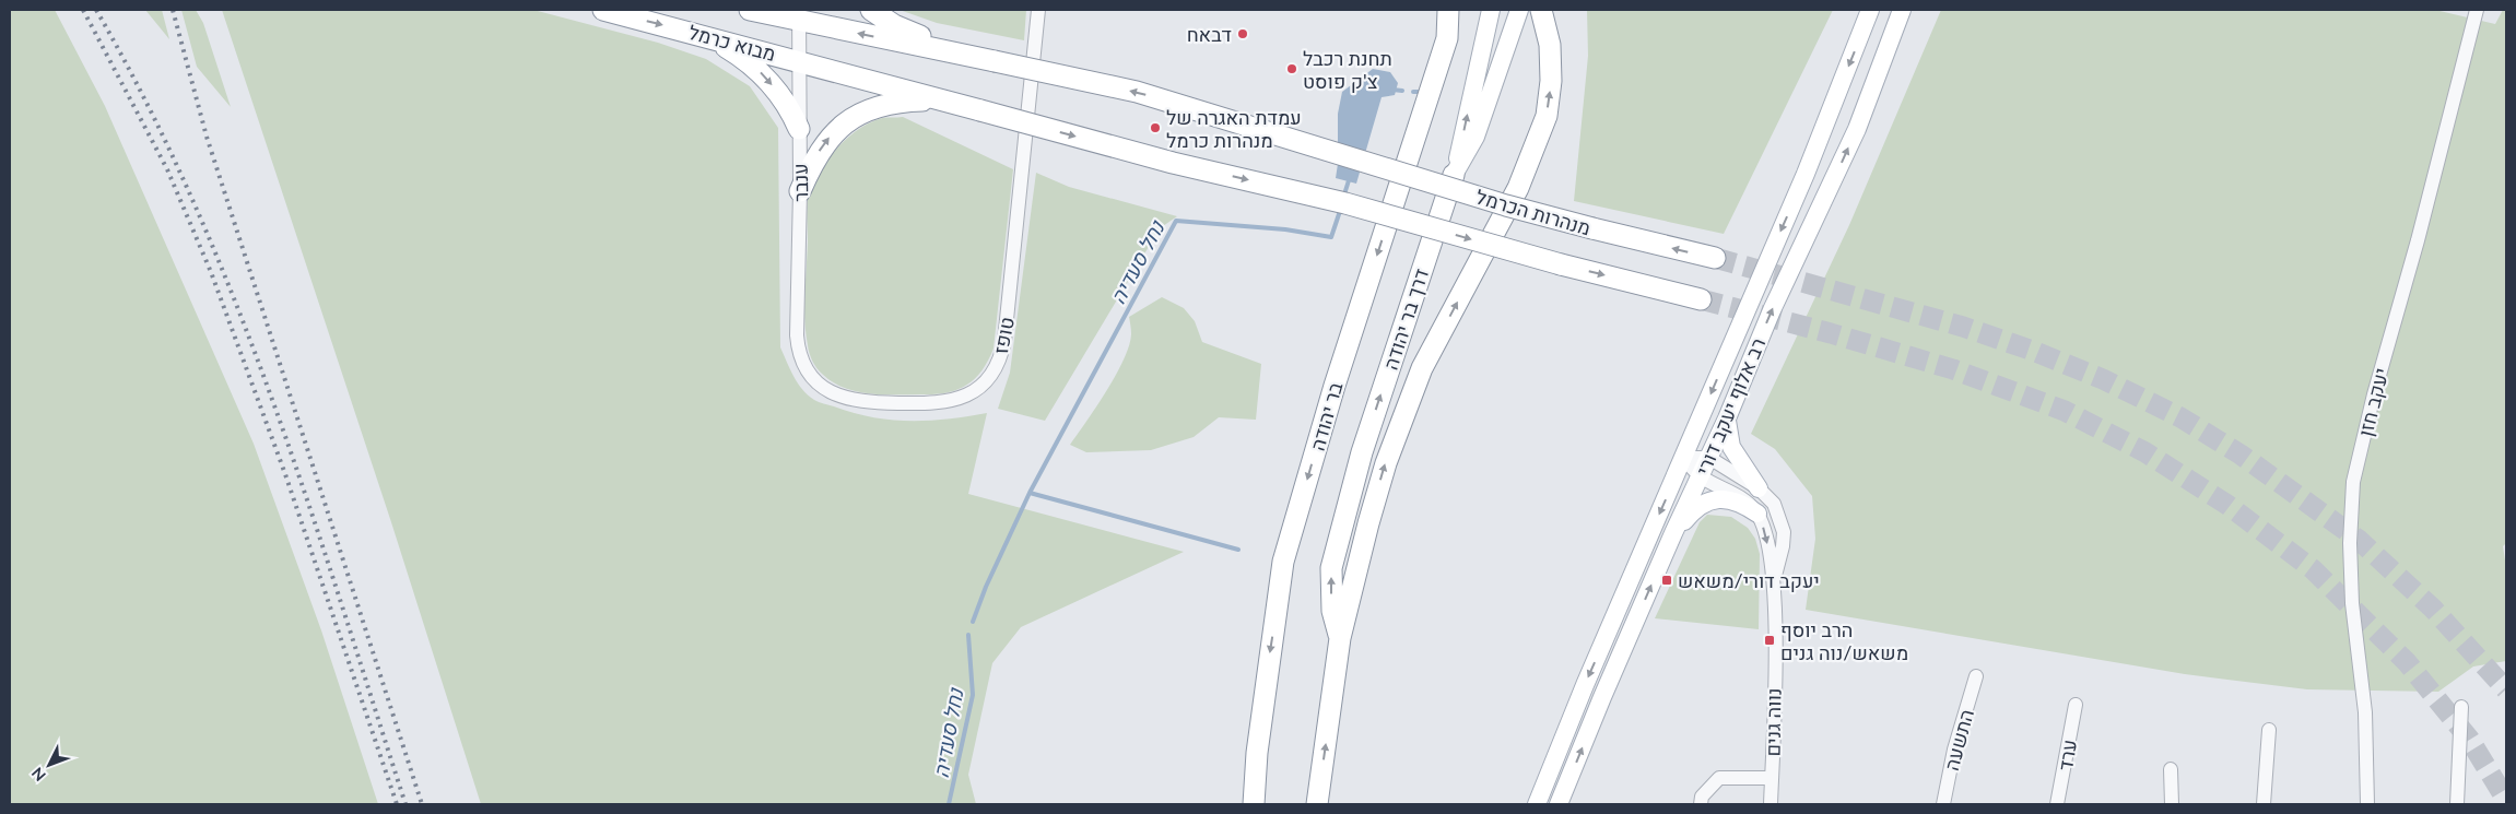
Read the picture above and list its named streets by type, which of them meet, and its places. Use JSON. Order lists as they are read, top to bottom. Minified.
{"streets":{"highway":["מבוא כרמל","מנהרות הכרמל","דרך בר יהודה","בר יהודה"],"main road":["רב אלוף יעקב דורי"],"street":["ענבר","טופז","יעקב חזן","נווה גנים","התשעה","ערד"]},"crossings":[["מבוא כרמל","ענבר"],["מבוא כרמל","מנהרות הכרמל"],["ענבר","טופז"],["רב אלוף יעקב דורי","נווה גנים"]],"one_way":["מנהרות הכרמל","דרך בר יהודה"],"water":["נחל סעדיה"],"places":{"other":["דבאח","תחנת רכבל צ'ק פוסט","עמדת האגרה של מנהרות כרמל"],"transit":["יעקב דורי/משאש","הרב יוסף משאש/נוה גנים"]},"north":"bottom left"}
